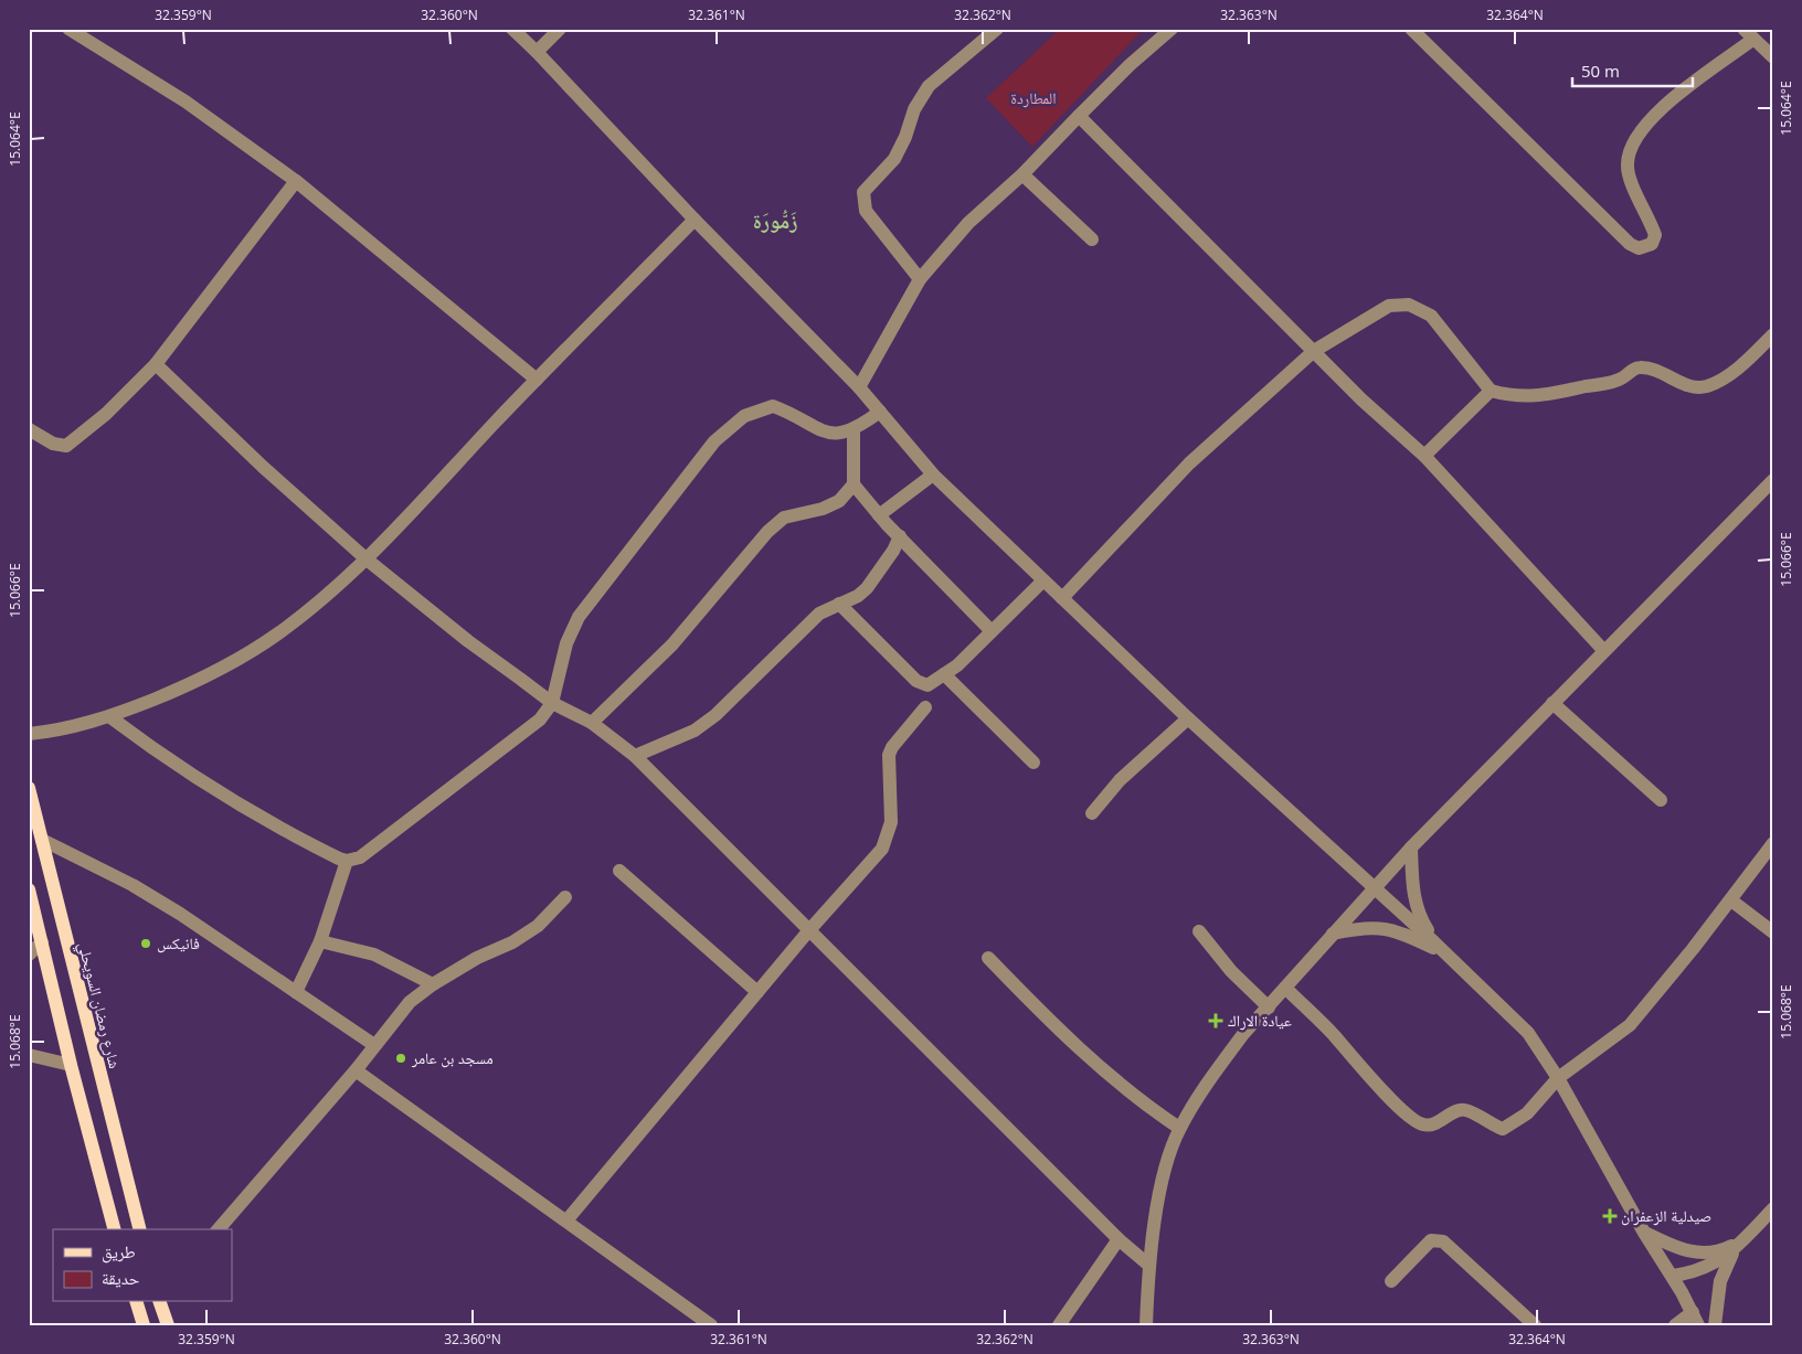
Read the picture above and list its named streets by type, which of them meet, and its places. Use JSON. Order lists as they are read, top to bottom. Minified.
{"streets":{"main road":["شارع رمضان السويحلي"]},"districts":["زَمُّورَة"],"parks":["المطاردة"],"places":{"other":["فانيكس","مسجد بن عامر"],"health":["عيادة الاراك","صيدلية الزعفران"]},"legend":["طريق","حديقة"],"scale_bar":"50 m","coordinates":["32.359°N","32.360°N","32.361°N","32.362°N","32.363°N","32.364°N","15.064°E","15.066°E","15.068°E"]}
